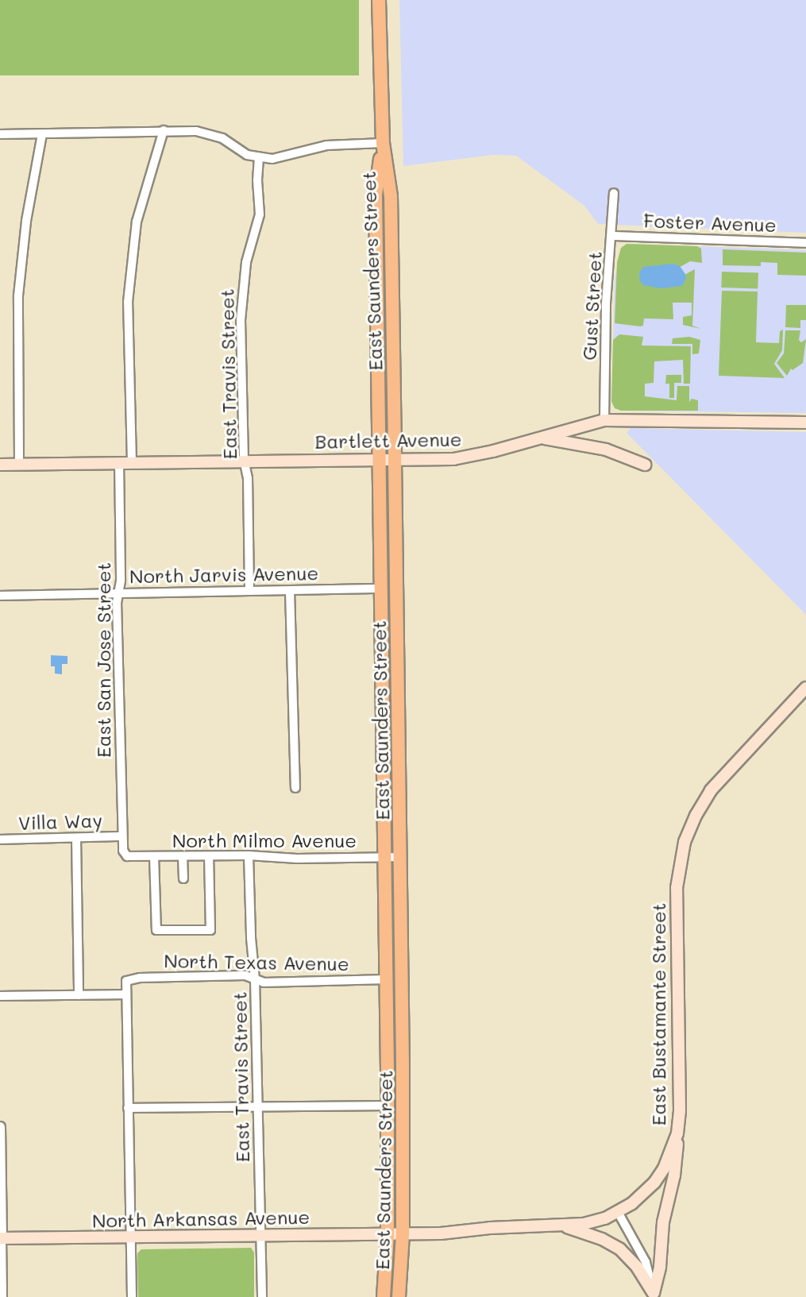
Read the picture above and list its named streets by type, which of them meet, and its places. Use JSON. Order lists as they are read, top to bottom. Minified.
{"streets":{"main road":["East Saunders Street","Bartlett Avenue","East Bustamante Street","North Arkansas Avenue"],"street":["Foster Avenue","Gust Street","East Travis Street","North Jarvis Avenue","East San Jose Street","Villa Way","North Milmo Avenue","North Texas Avenue"]},"crossings":[["Foster Avenue","Gust Street"],["East Saunders Street","Bartlett Avenue"],["East Saunders Street","North Jarvis Avenue"],["East Saunders Street","North Milmo Avenue"],["East Saunders Street","North Texas Avenue"],["East Saunders Street","East Bustamante Street"],["East Saunders Street","North Arkansas Avenue"],["Gust Street","Bartlett Avenue"],["East Travis Street","Bartlett Avenue"],["East Travis Street","North Jarvis Avenue"],["East Travis Street","North Milmo Avenue"],["East Travis Street","North Texas Avenue"],["East Travis Street","North Arkansas Avenue"],["Bartlett Avenue","East San Jose Street"],["North Jarvis Avenue","East San Jose Street"],["East San Jose Street","Villa Way"],["East San Jose Street","North Milmo Avenue"],["East Bustamante Street","North Arkansas Avenue"]]}
